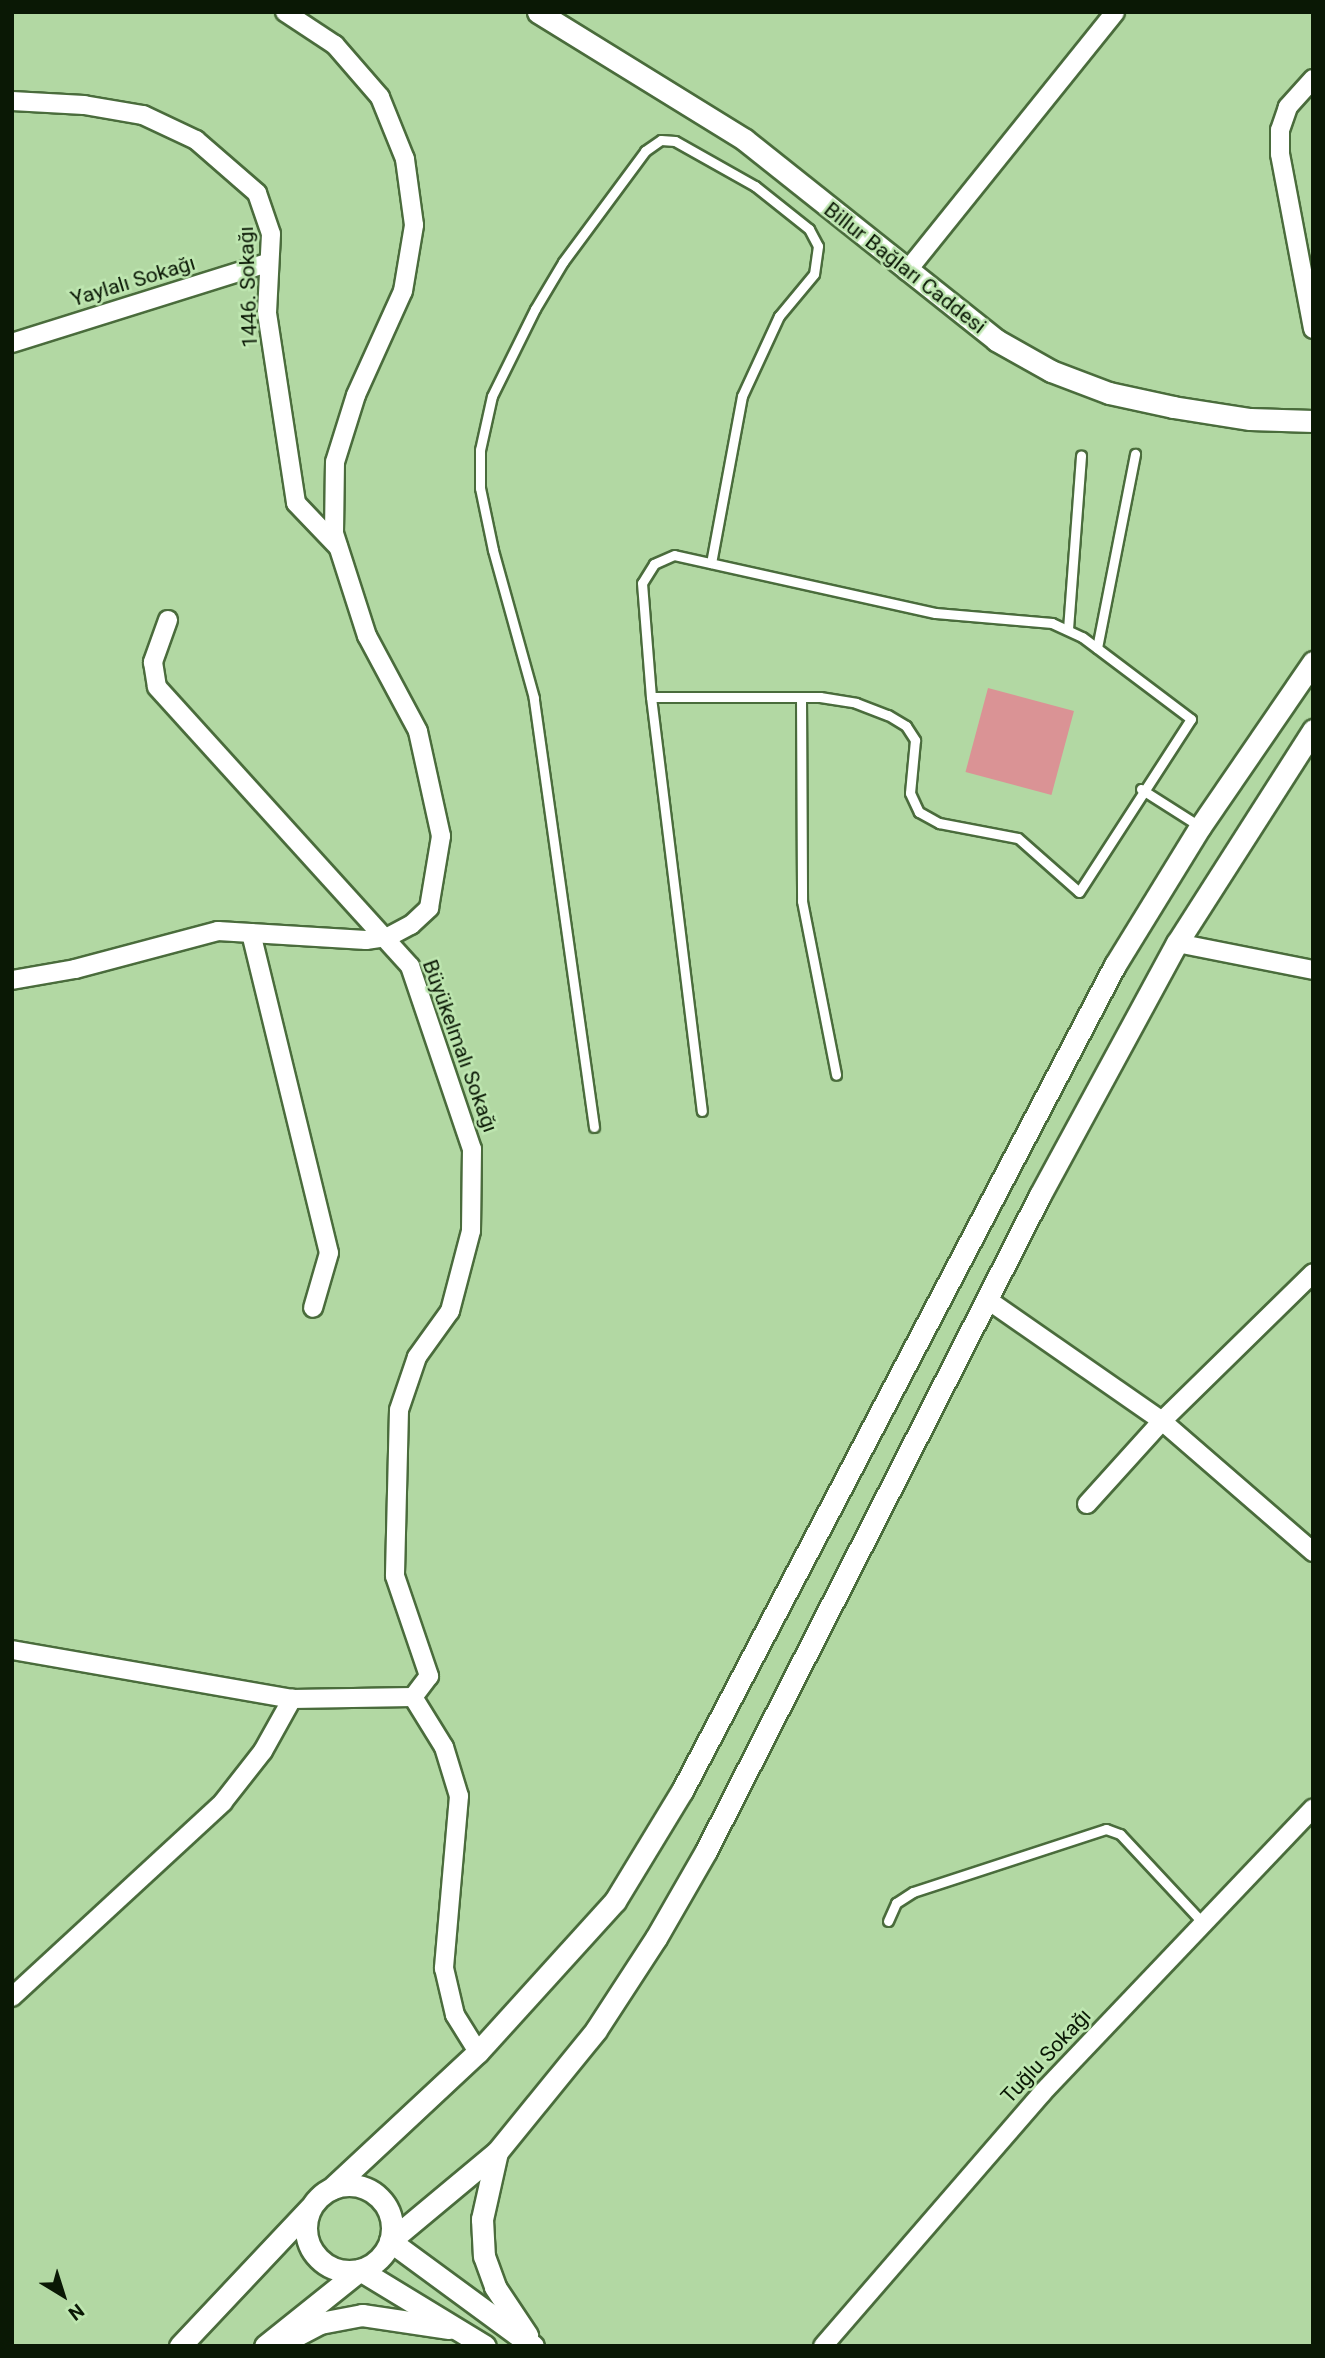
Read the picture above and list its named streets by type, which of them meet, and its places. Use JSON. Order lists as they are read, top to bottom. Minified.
{"streets":{"street":["Billur Bağları Caddesi","Yaylalı Sokağı","1446. Sokağı","Büyükelmalı Sokağı","Tuğlu Sokağı"]},"crossings":[["Yaylalı Sokağı","1446. Sokağı"]],"north":"bottom right"}
